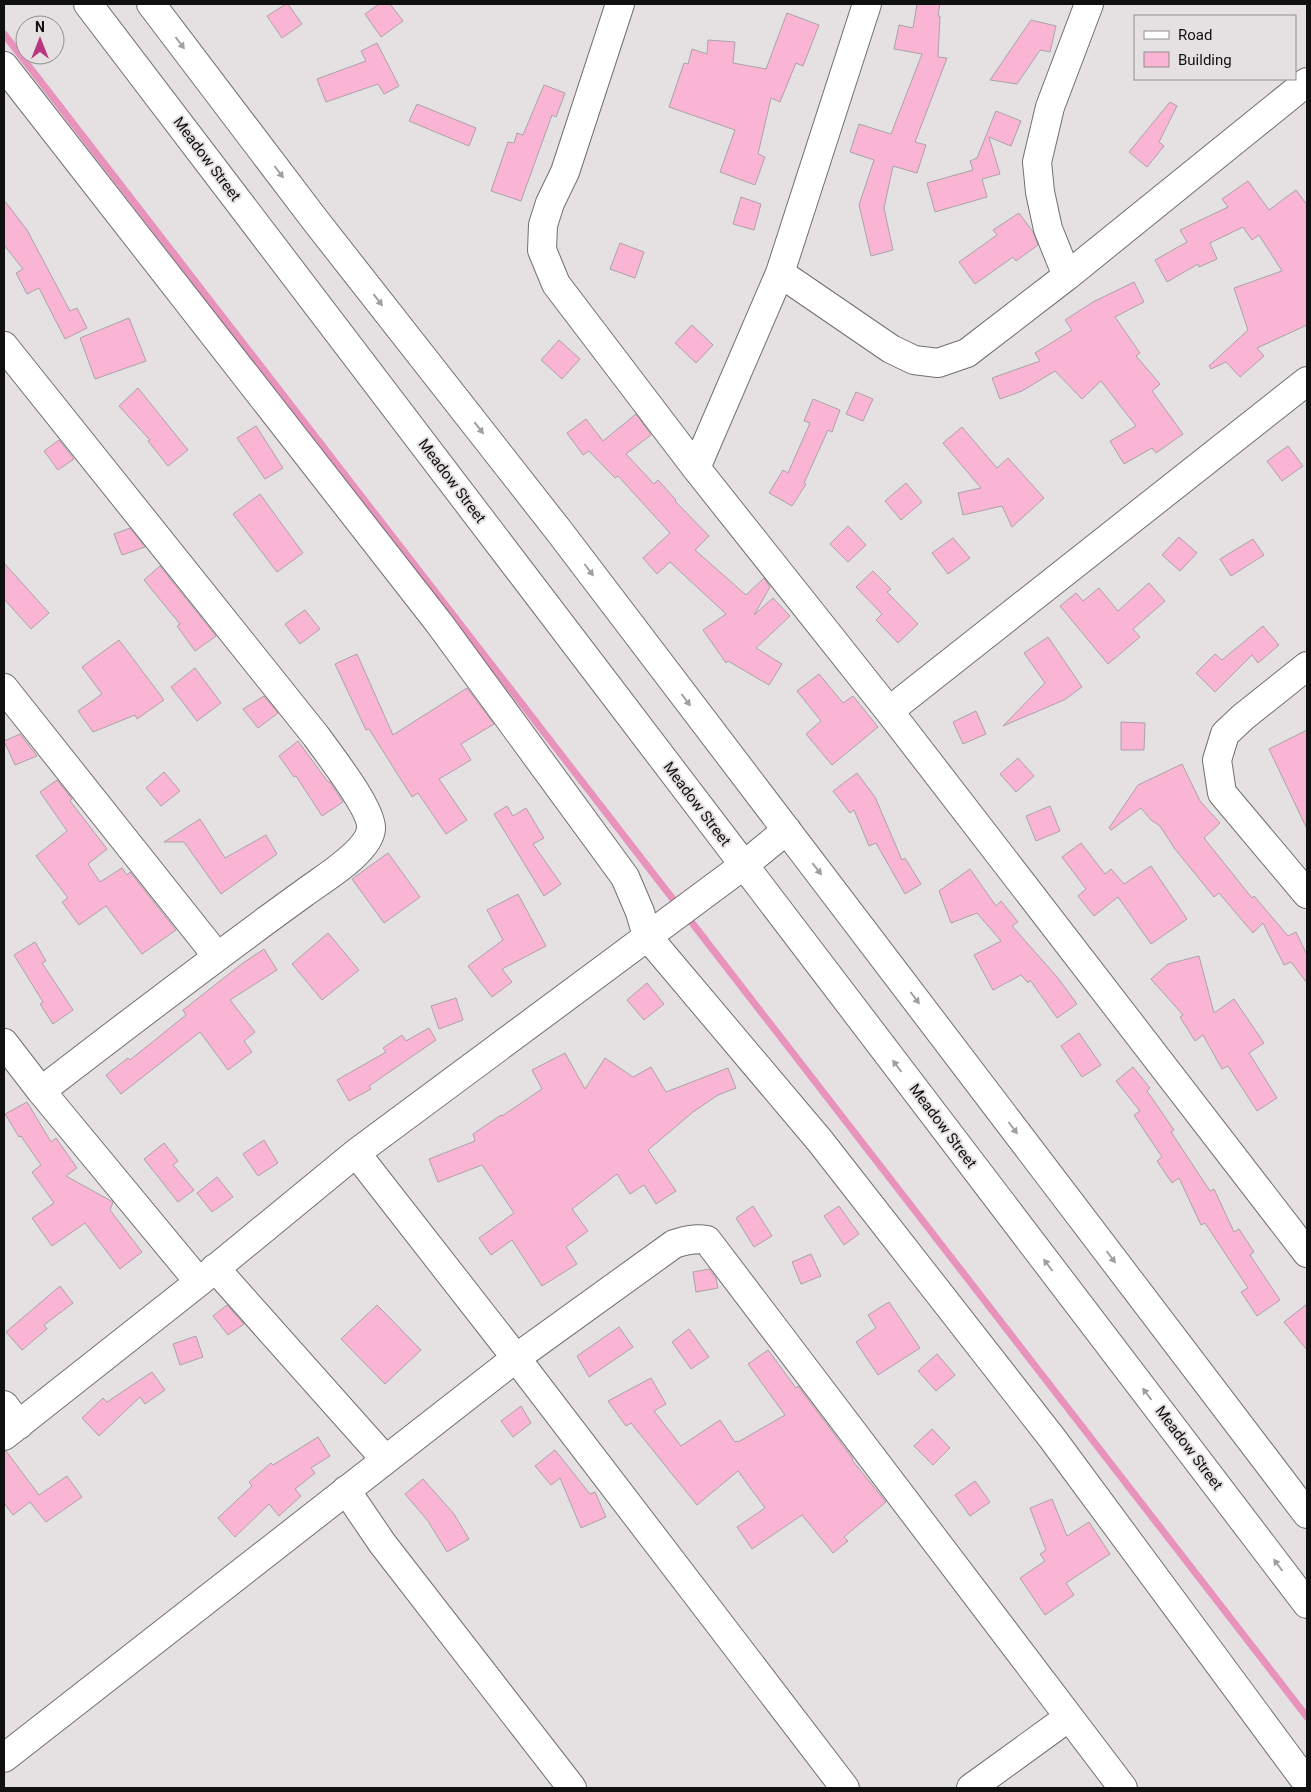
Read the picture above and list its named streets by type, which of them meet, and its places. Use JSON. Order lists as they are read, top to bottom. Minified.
{"streets":{"street":["Meadow Street"]},"legend":["Road","Building"],"north":"top"}
